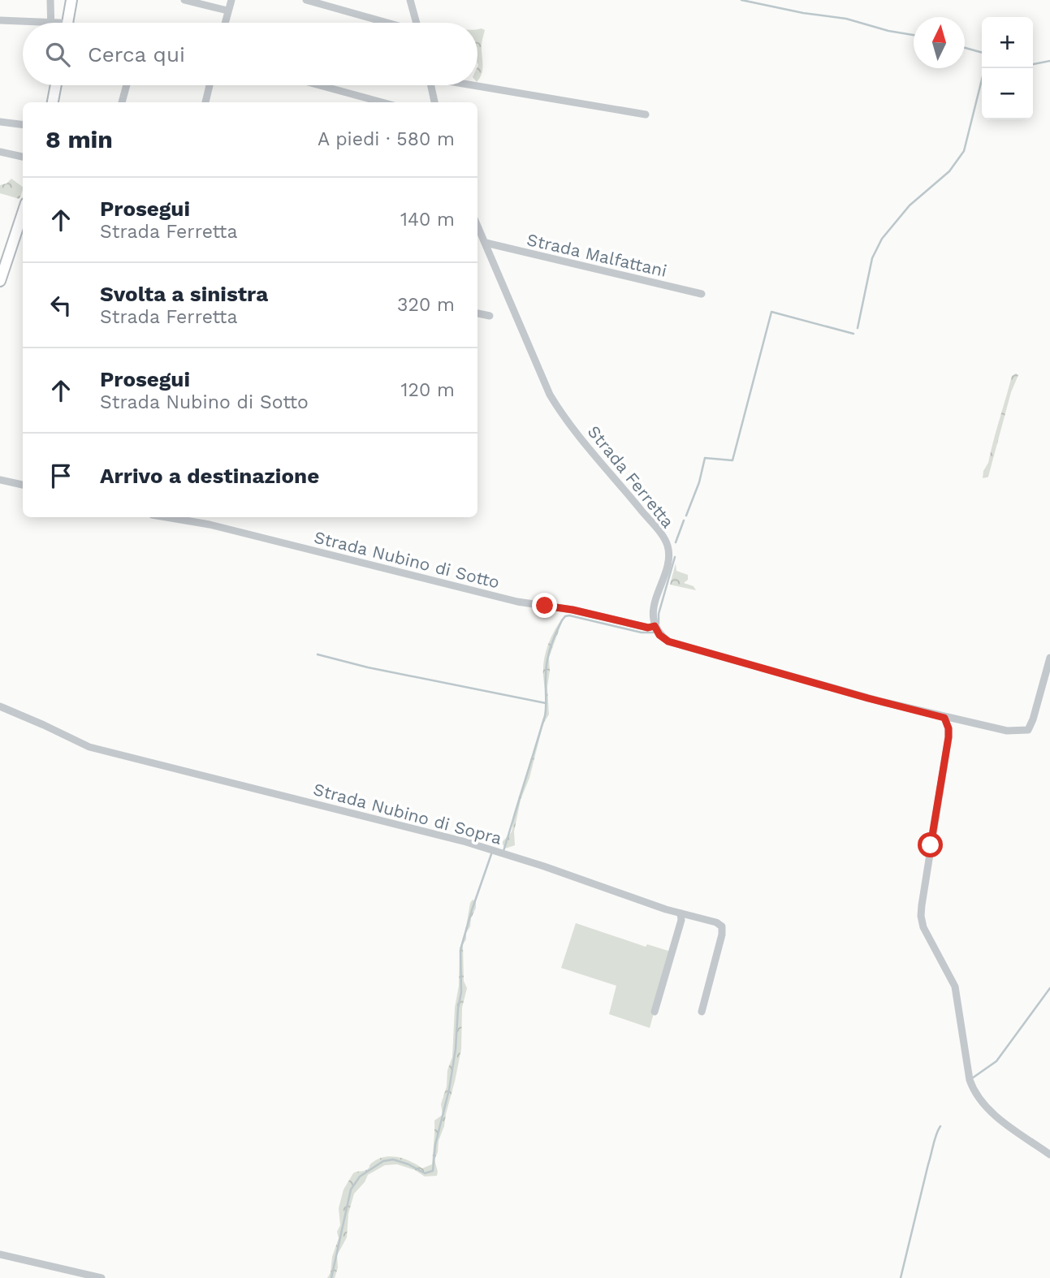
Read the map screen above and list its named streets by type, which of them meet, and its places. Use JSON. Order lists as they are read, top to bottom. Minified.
{"streets":{"street":["Strada Malfattani","Strada Ferretta","Strada Nubino di Sotto","Strada Nubino di Sopra"]},"crossings":[["Strada Malfattani","Strada Ferretta"],["Strada Ferretta","Strada Nubino di Sotto"]],"north":"top","page":{"map_buttons":["+","−"],"search":"Cerca qui","heading":["8 min","A piedi · 580 m"],"list":[["Prosegui","Strada Ferretta","140 m"],["Svolta a sinistra","Strada Ferretta","320 m"],["Prosegui","Strada Nubino di Sotto","120 m"],"Arrivo a destinazione"]}}
